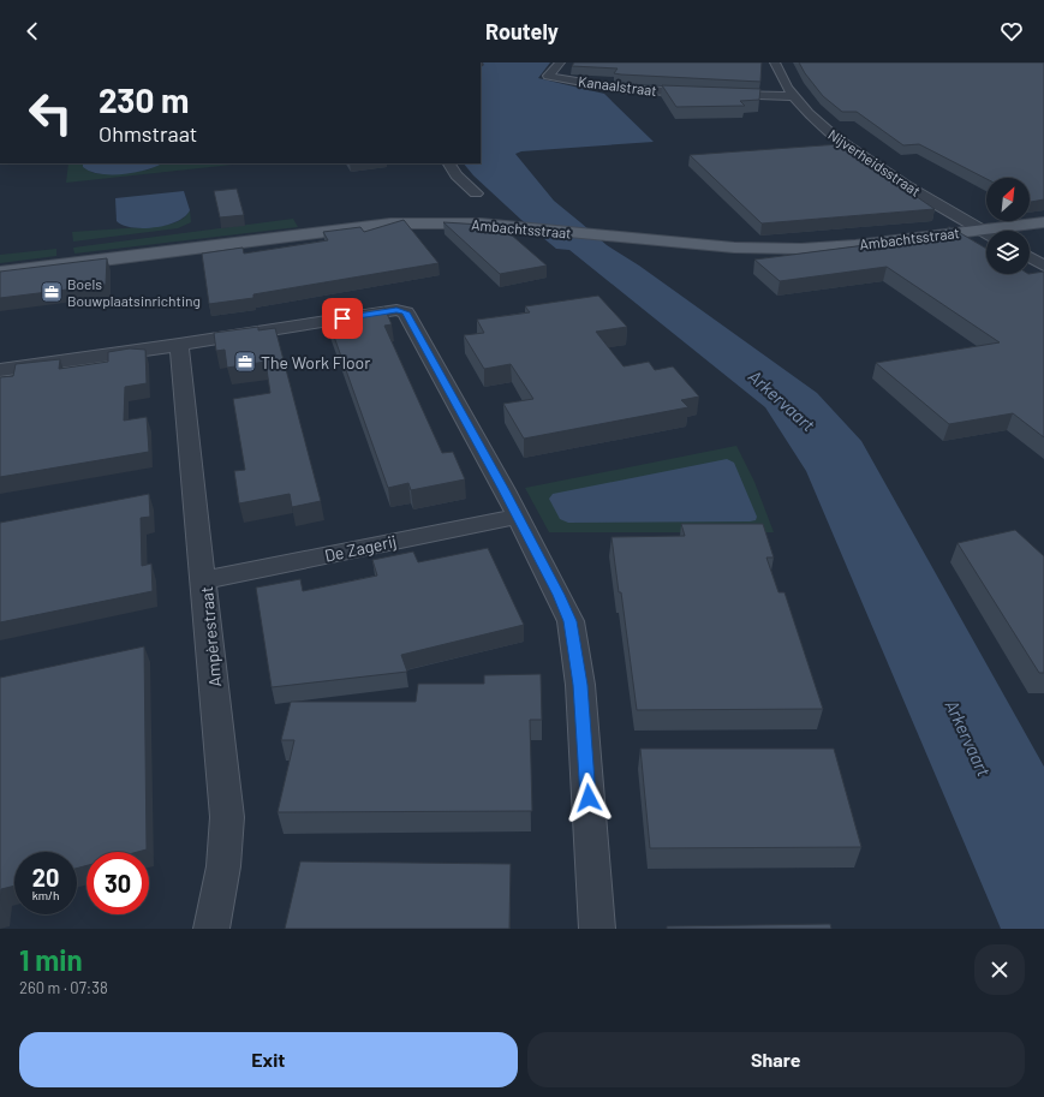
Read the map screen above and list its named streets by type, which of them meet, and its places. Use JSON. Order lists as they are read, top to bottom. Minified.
{"streets":{"main road":["Ambachtsstraat"],"street":["Kanaalstraat","Nijverheidsstraat","De Zagerij","Ampèrestraat"]},"crossings":[["Kanaalstraat","Nijverheidsstraat"],["Nijverheidsstraat","Ambachtsstraat"],["De Zagerij","Ampèrestraat"]],"water":["Arkervaart"],"places":{"office":["Boels Bouwplaatsinrichting","The Work Floor"]},"north":"top right","page":{"header":"Routely","turn":["230 m","Ohmstraat"],"speed":"20 km/h","limit":"30","heading":["1 min","260 m · 07:38"],"buttons":["Exit","Share"]}}
